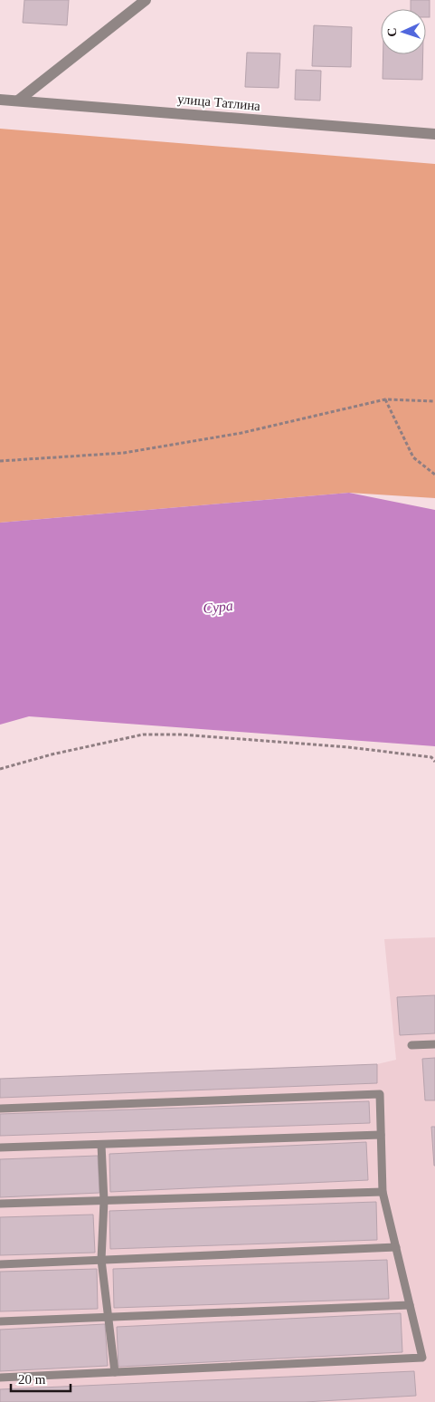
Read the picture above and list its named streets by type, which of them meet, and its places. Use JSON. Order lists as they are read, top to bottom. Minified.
{"streets":{"street":["улица Татлина"]},"water":["Сура"],"scale_bar":"20 m","north":"left"}
